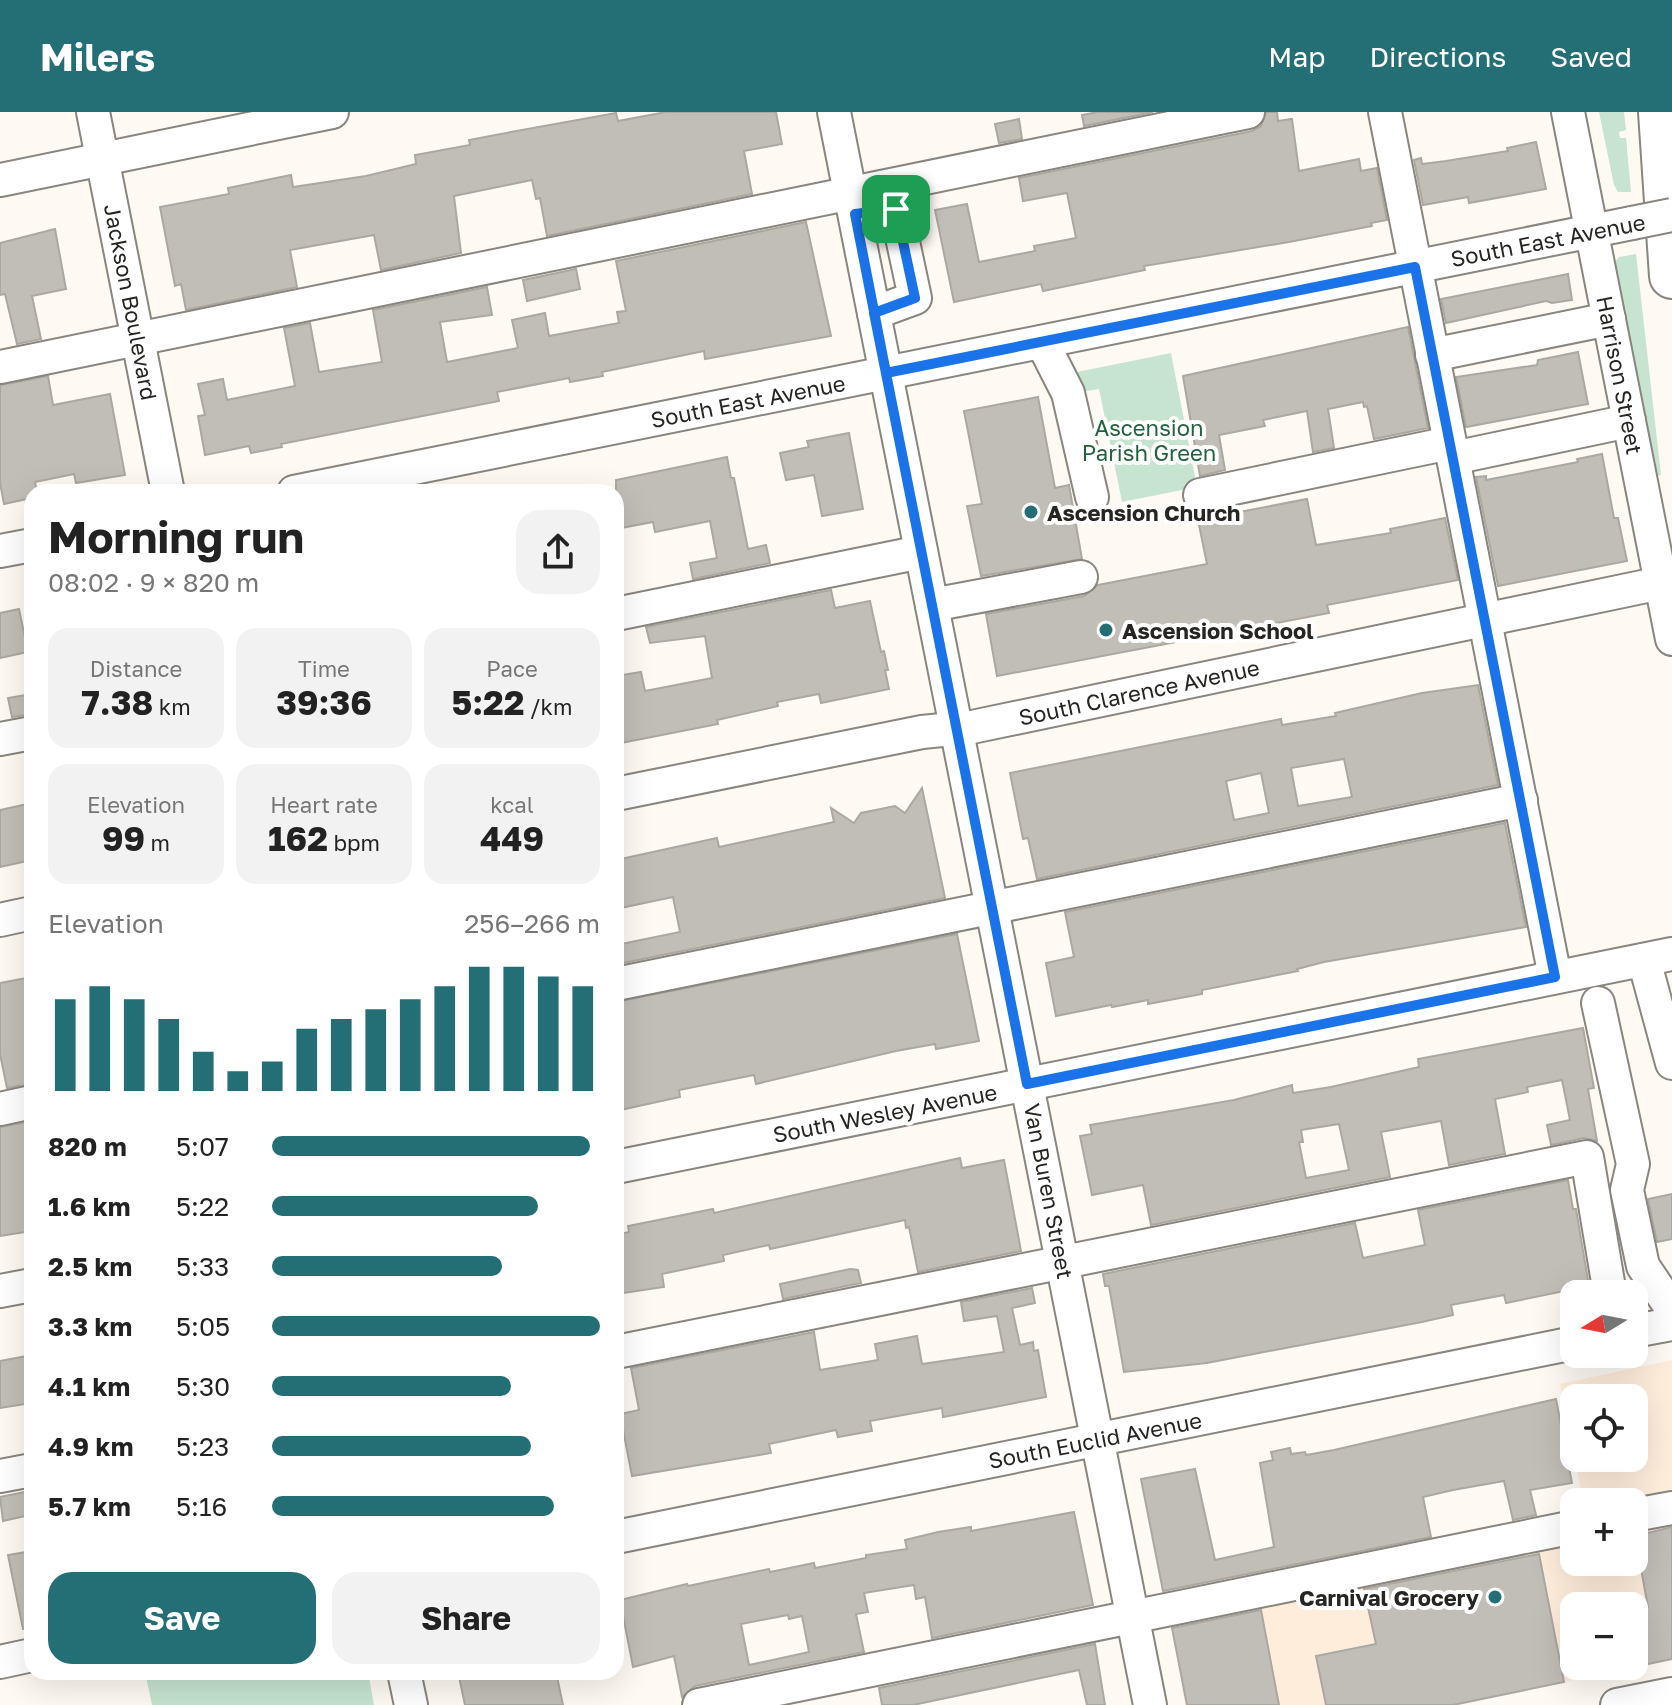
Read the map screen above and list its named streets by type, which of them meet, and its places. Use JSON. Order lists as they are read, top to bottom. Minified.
{"streets":{"street":["South East Avenue","Jackson Boulevard","Harrison Street","South Clarence Avenue","South Wesley Avenue","Van Buren Street","South Euclid Avenue"]},"crossings":[["South East Avenue","Harrison Street"],["South East Avenue","Van Buren Street"],["Harrison Street","South Clarence Avenue"],["South Clarence Avenue","Van Buren Street"],["South Wesley Avenue","Van Buren Street"],["Van Buren Street","South Euclid Avenue"]],"parks":["Ascension Parish Green"],"places":["Ascension Church","Ascension School","Carnival Grocery"],"north":"left","page":{"header":"Milers","nav":["Map","Directions","Saved"],"heading":["Morning run","08:02 · 9 × 820 m"],"stats":[["Distance","7.38 km"],["Time","39:36"],["Pace","5:22 /km"],["Elevation","99 m"],["Heart rate","162 bpm"],["kcal","449"]],"chart":["Elevation","256–266 m"],"list":[{"name":"820 m","note":"5:07"},{"name":"1.6 km","note":"5:22"},{"name":"2.5 km","note":"5:33"},{"name":"3.3 km","note":"5:05"},{"name":"4.1 km","note":"5:30"},{"name":"4.9 km","note":"5:23"},{"name":"5.7 km","note":"5:16"}],"map_buttons":["+","−"],"buttons":["Save","Share"]}}
